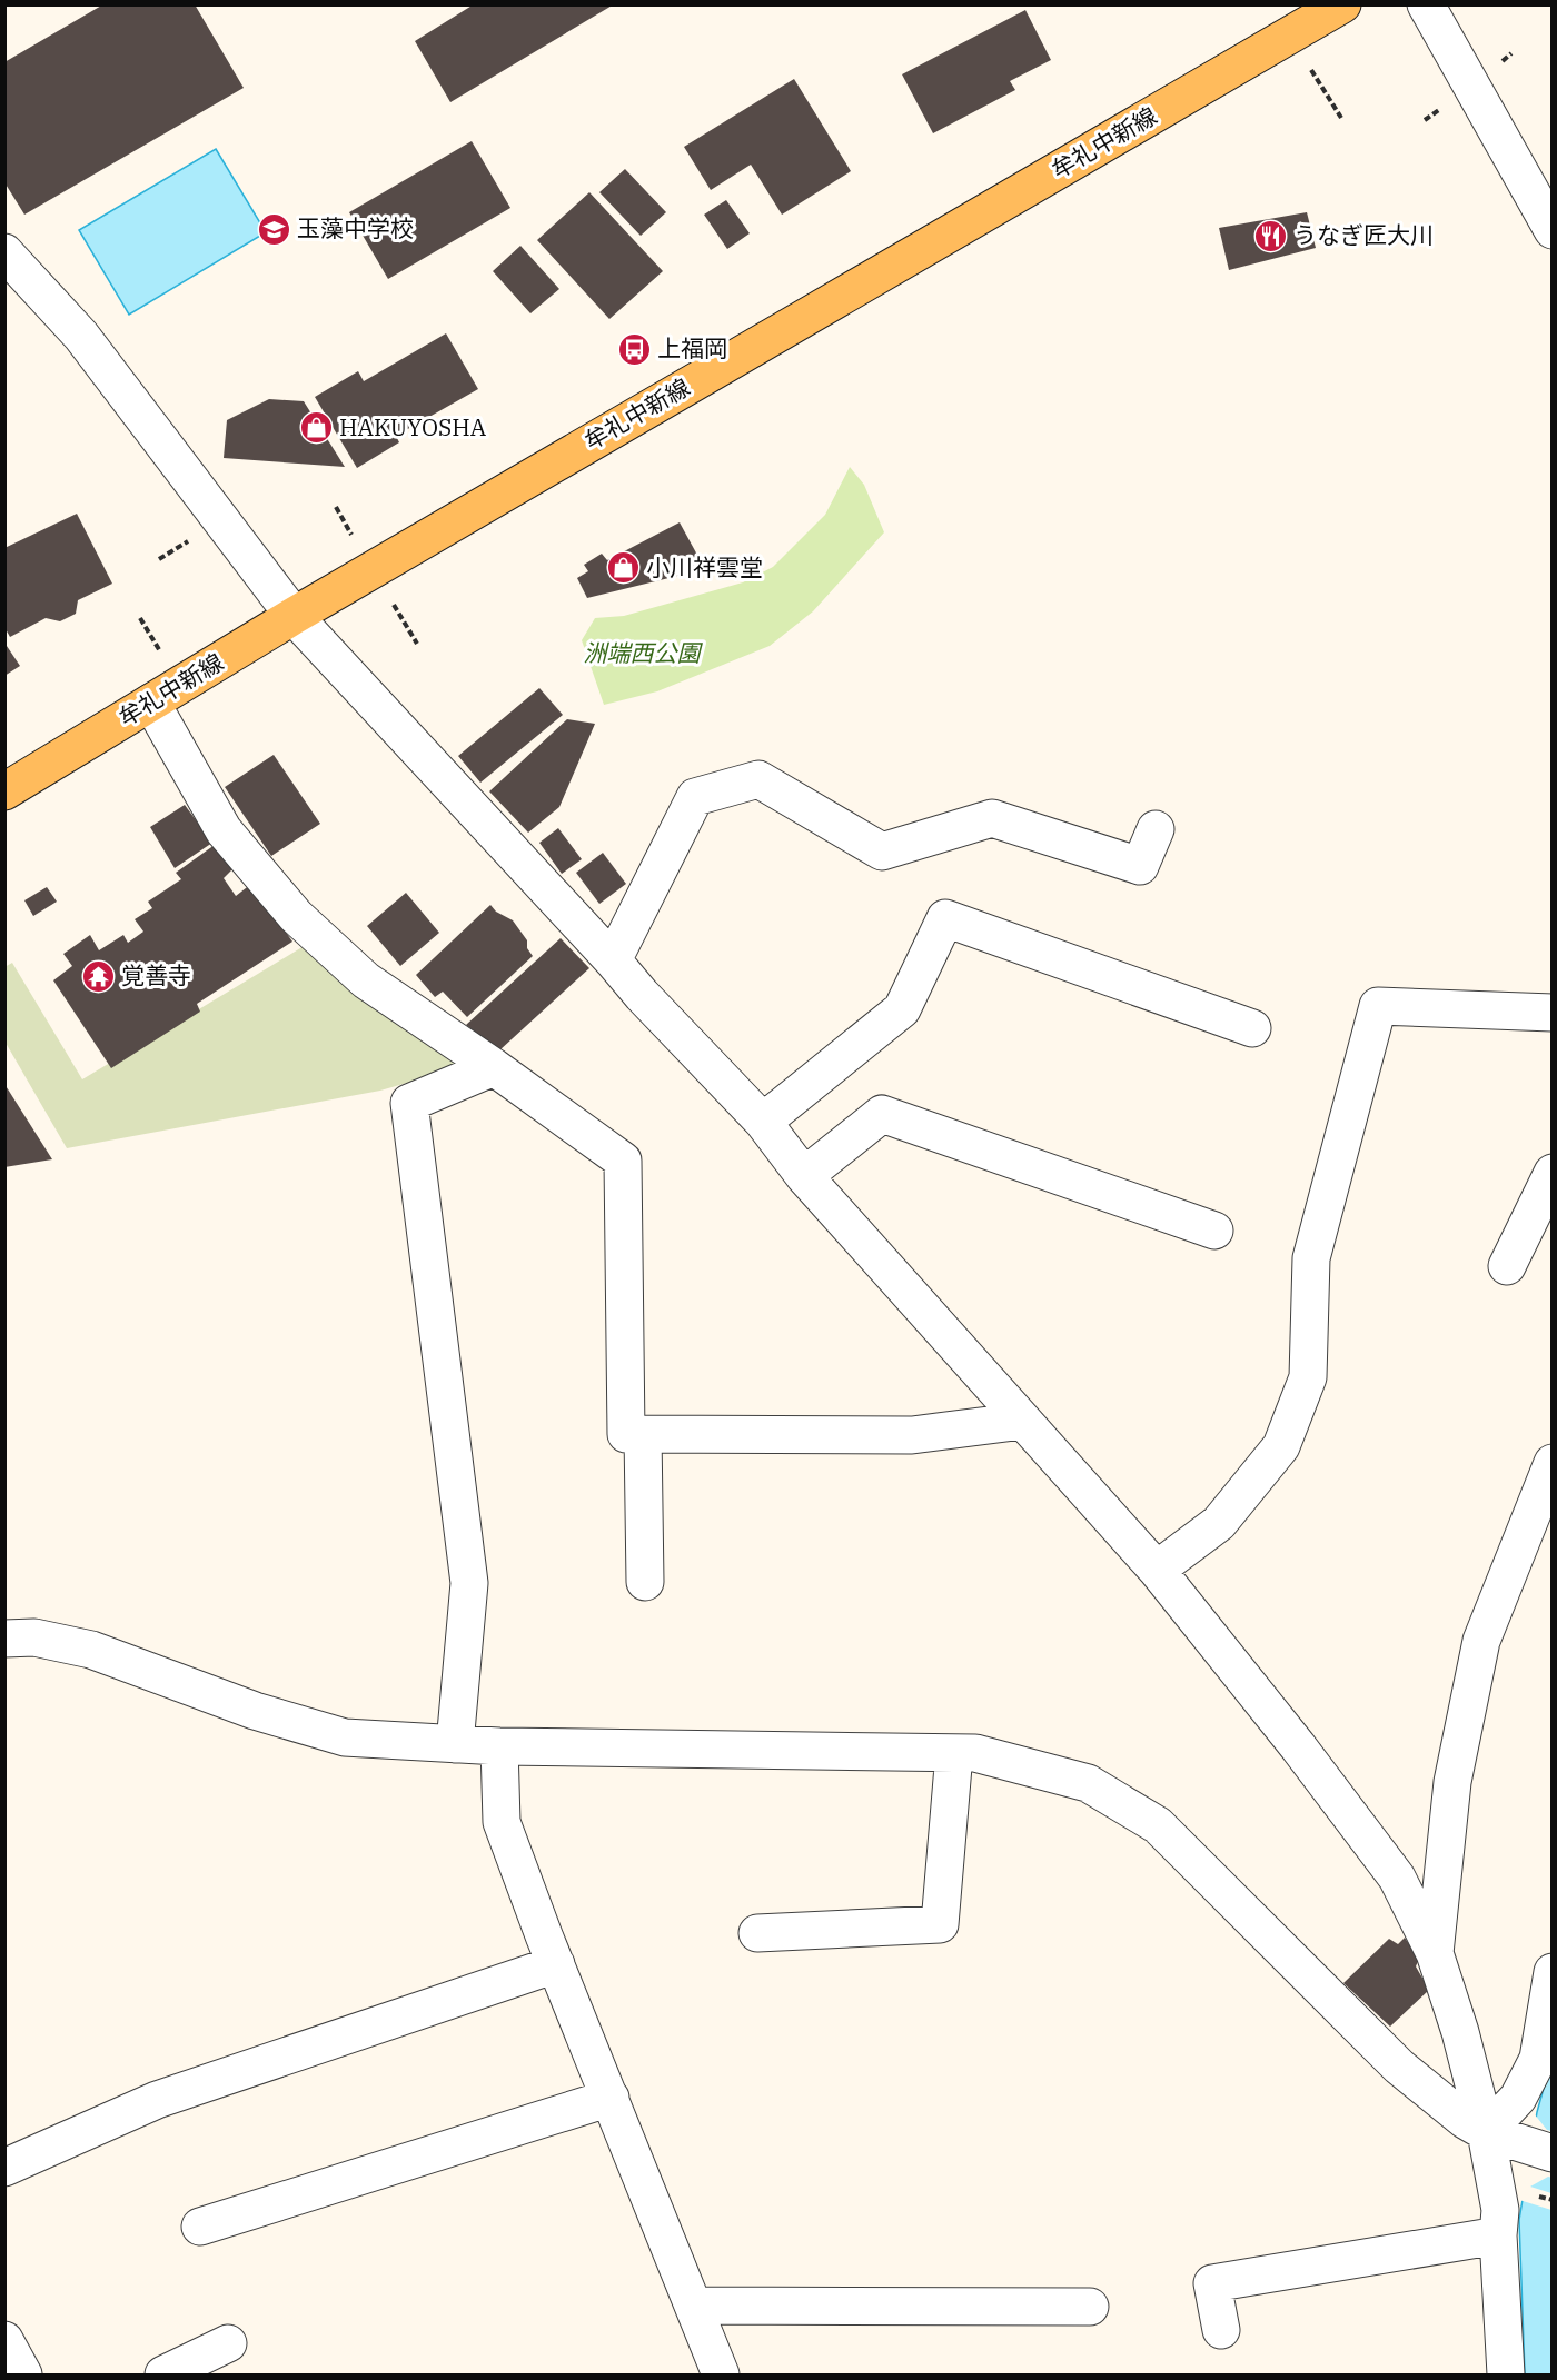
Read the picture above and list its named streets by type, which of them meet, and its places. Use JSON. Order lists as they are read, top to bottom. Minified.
{"streets":{"main road":["牟礼中新線"]},"parks":["洲端西公園"],"places":{"school or university":["玉藻中学校"],"restaurant":["うなぎ匠大川"],"bus stop":["上福岡"],"shop":["HAKUYOSHA","小川祥雲堂"],"temple":["覚善寺"]}}
